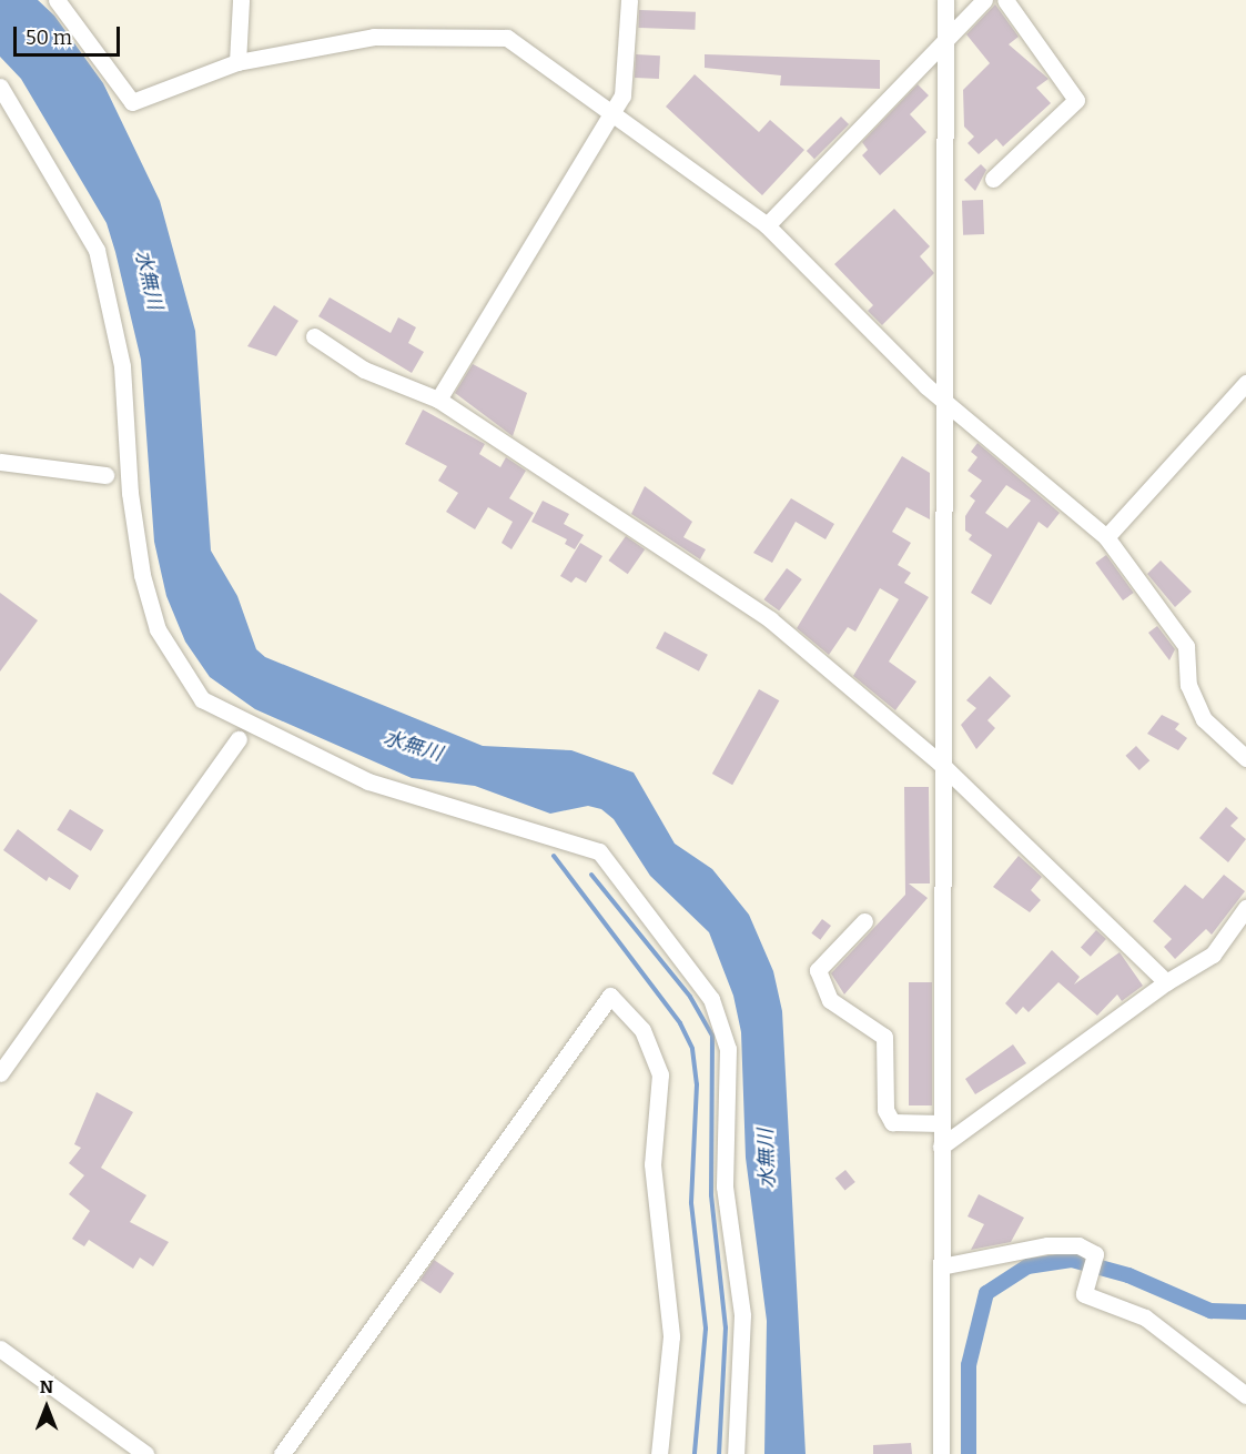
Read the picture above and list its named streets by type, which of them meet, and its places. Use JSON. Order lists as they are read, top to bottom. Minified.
{"water":["水無川"],"scale_bar":"50 m","north":"top"}
